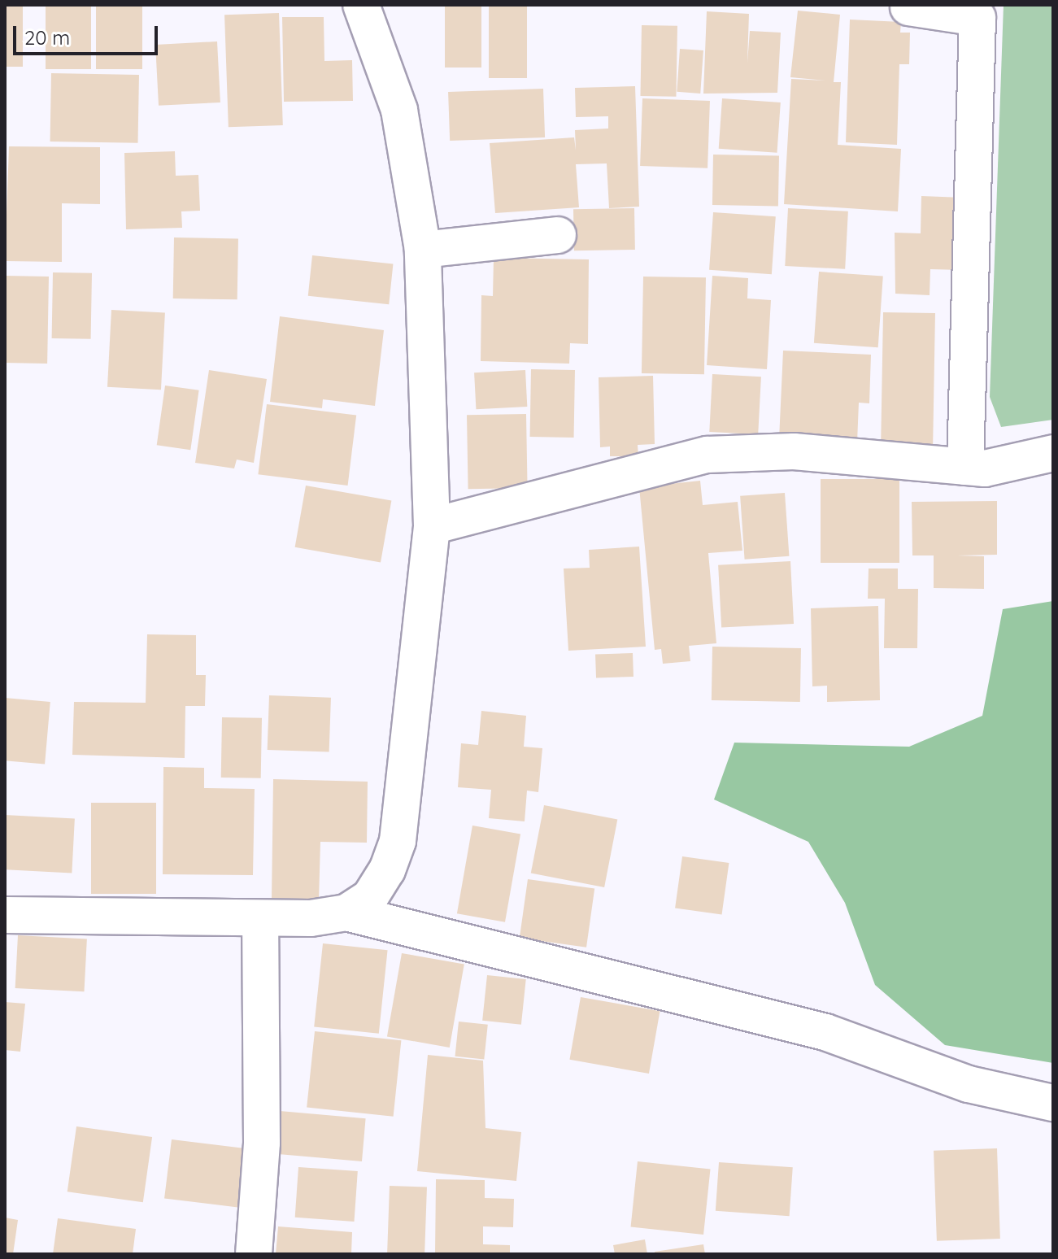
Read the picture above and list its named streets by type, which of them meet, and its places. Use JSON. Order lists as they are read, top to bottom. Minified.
{"scale_bar":"20 m"}
